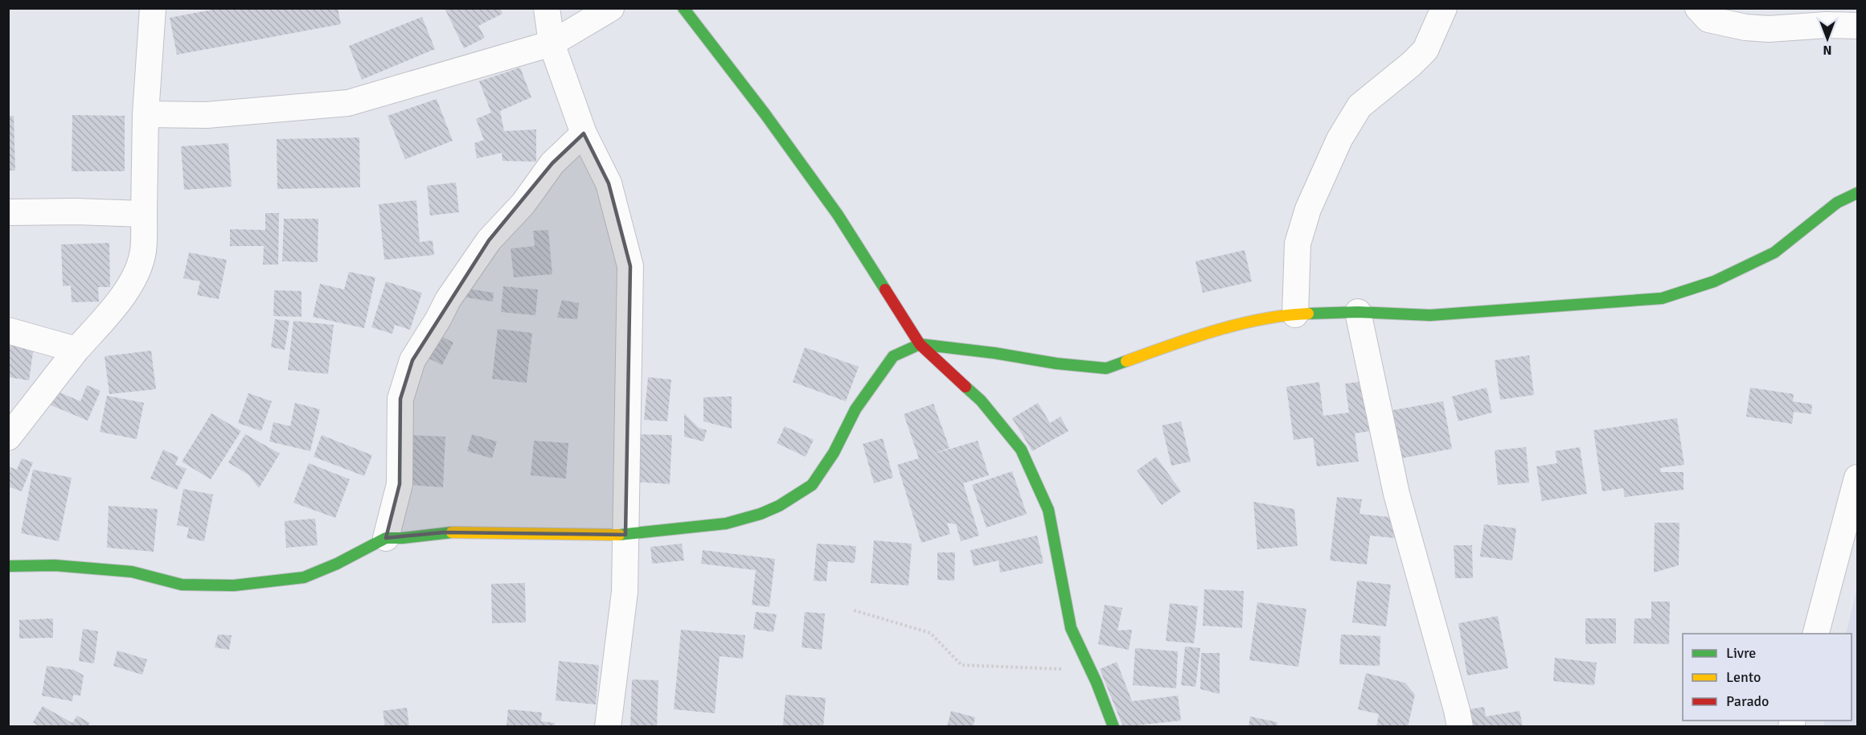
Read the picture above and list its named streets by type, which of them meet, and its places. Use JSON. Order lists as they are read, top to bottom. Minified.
{"legend":["Livre","Lento","Parado"],"north":"bottom"}
